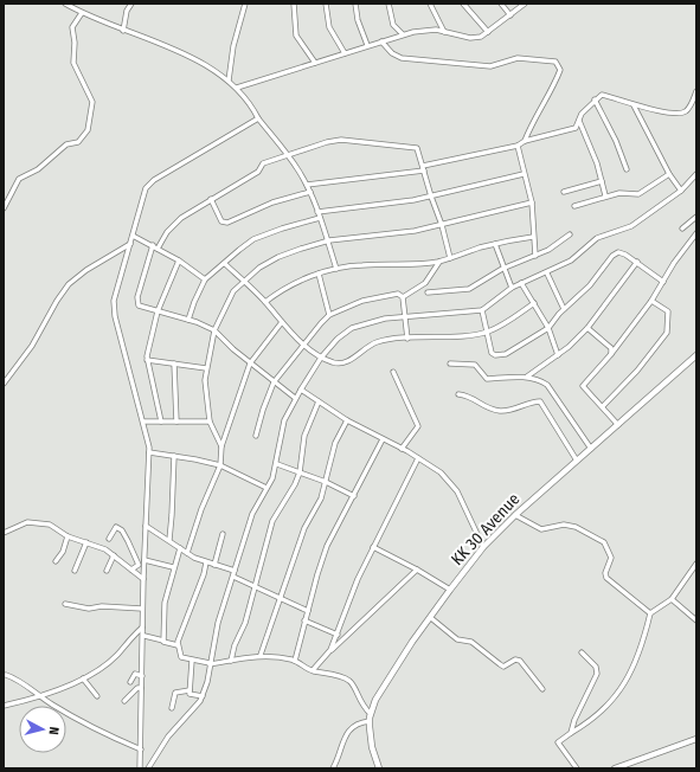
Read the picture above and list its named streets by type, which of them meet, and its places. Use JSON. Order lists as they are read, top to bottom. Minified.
{"streets":{"main road":["KK 30 Avenue"]},"north":"right"}
